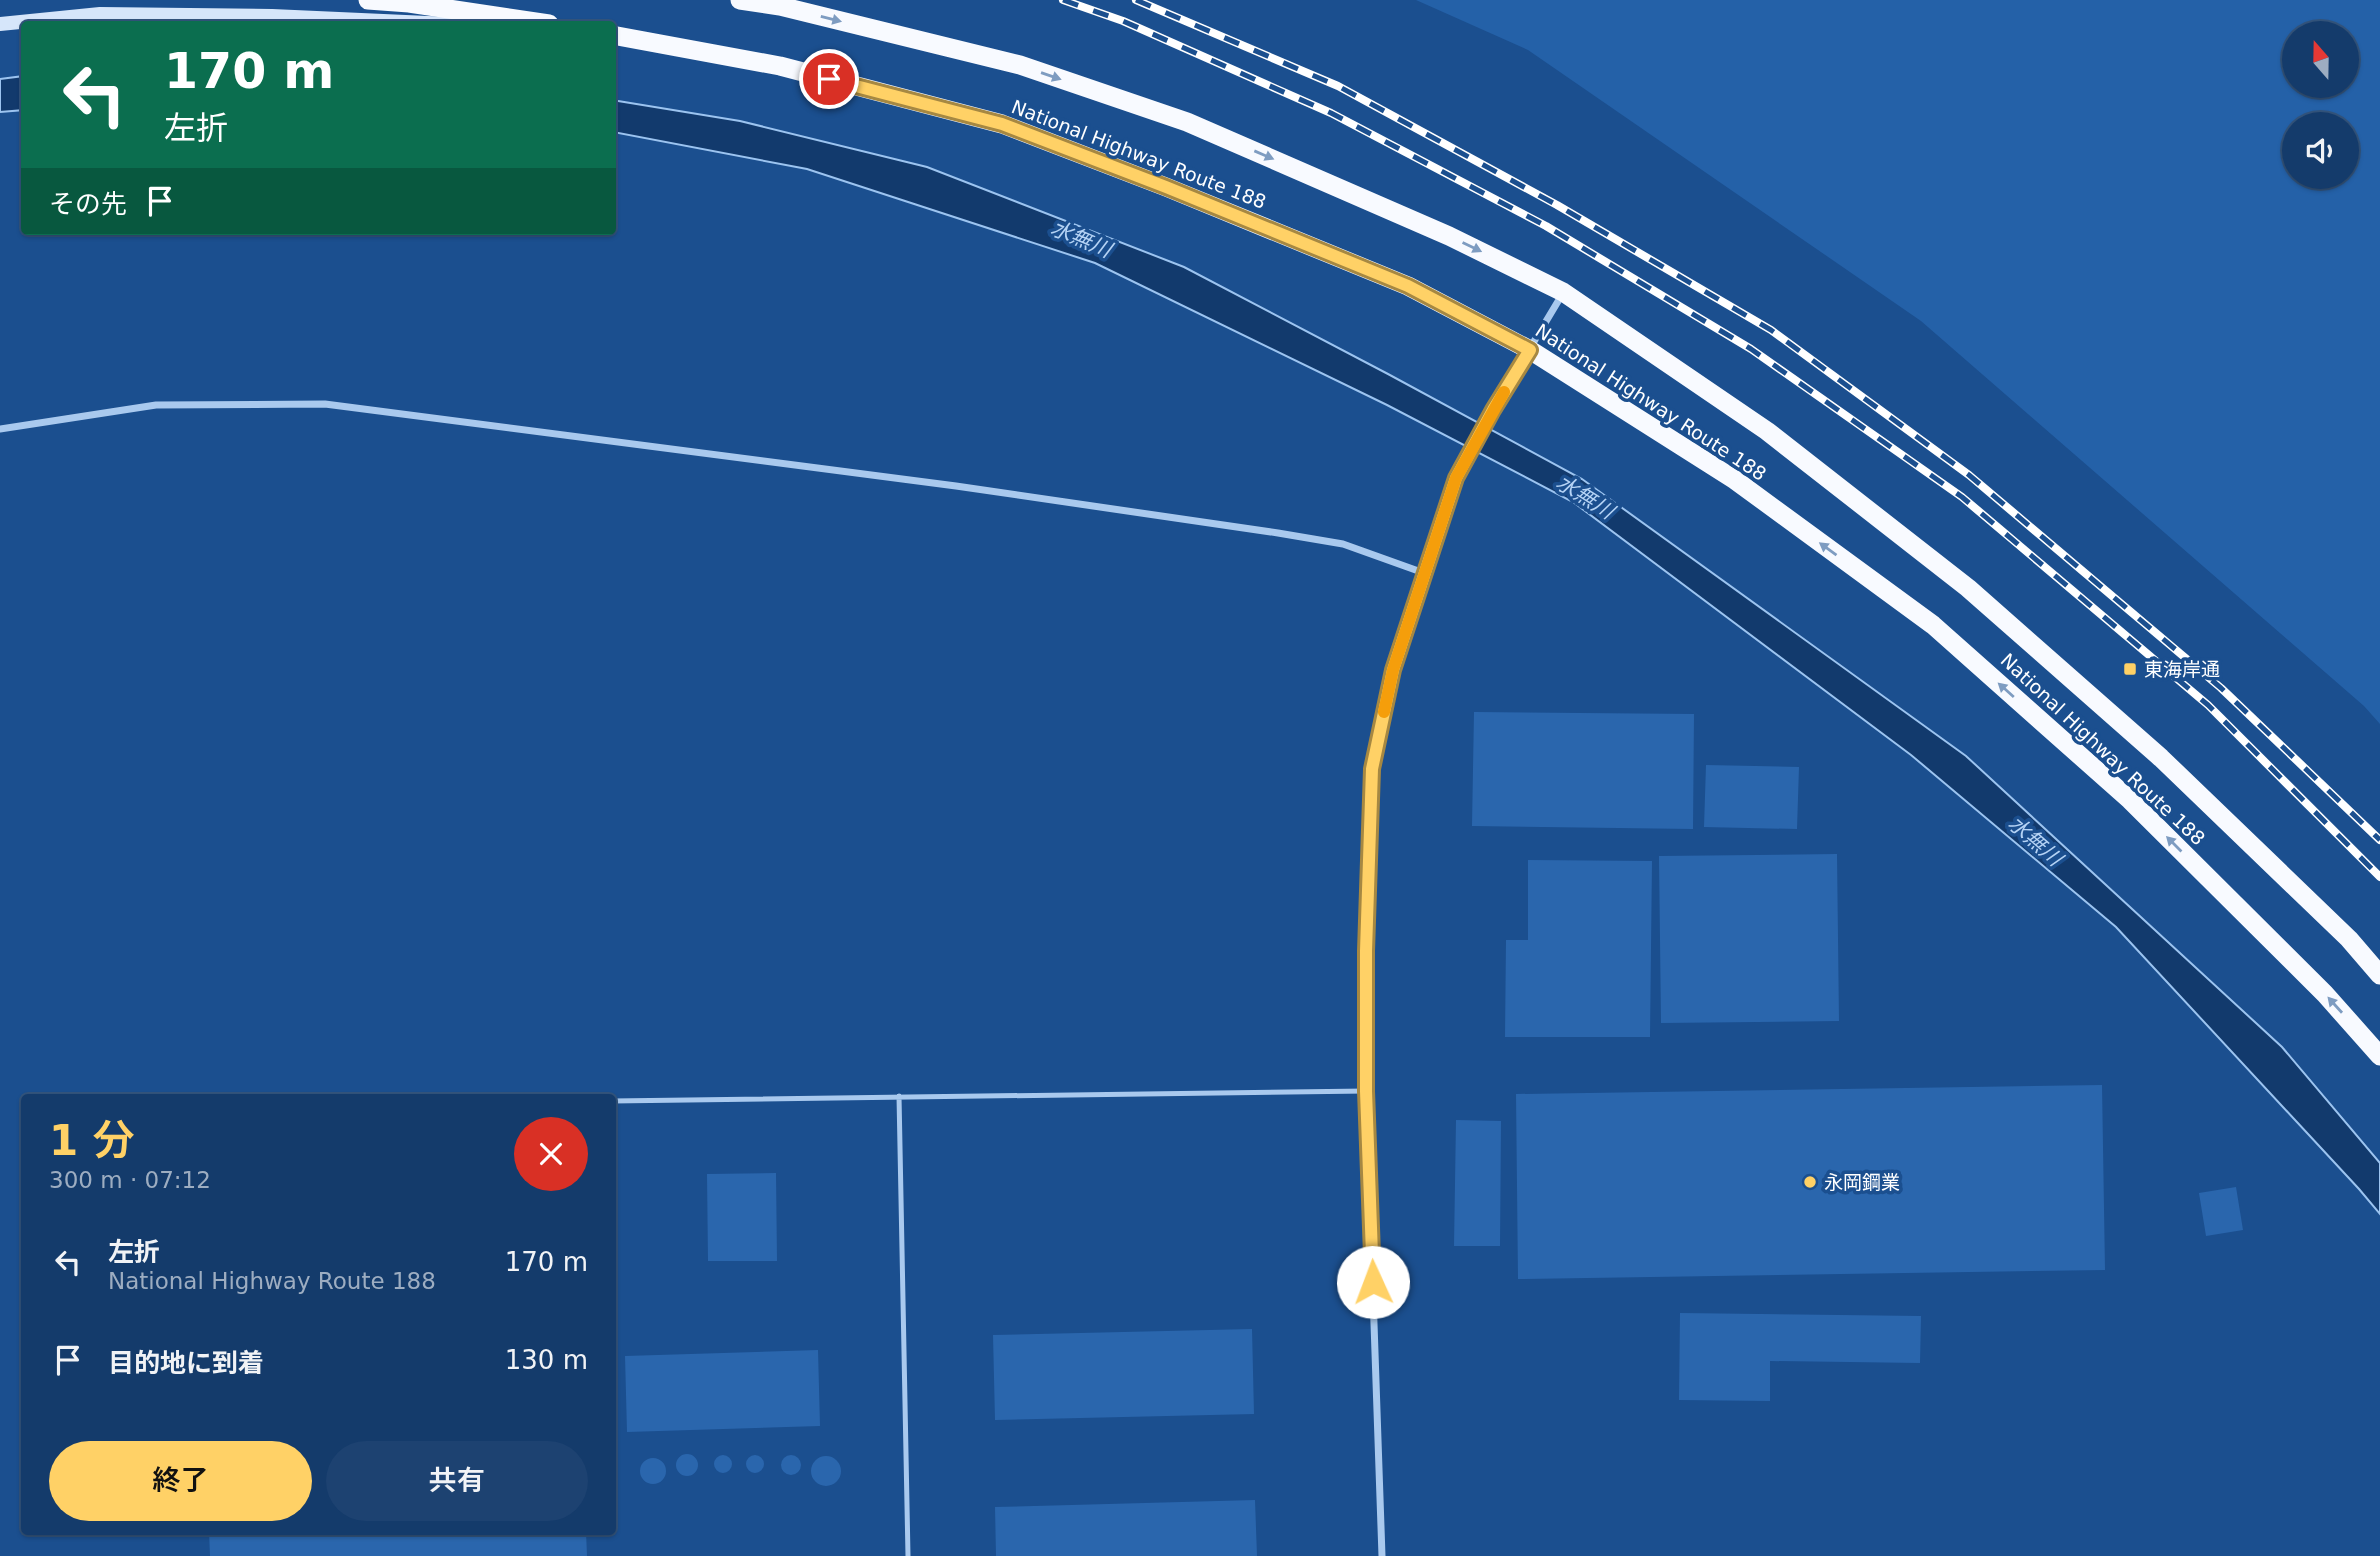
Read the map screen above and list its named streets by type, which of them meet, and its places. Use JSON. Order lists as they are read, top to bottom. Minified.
{"streets":{"highway":["National Highway Route 188"]},"water":["水無川"],"places":{"transit":["東海岸通"],"other":["永岡鋼業"]},"north":"top","page":{"turn":["170 m","左折"],"then":"その先","heading":["1 分","300 m · 07:12"],"list":[{"name":"左折","note":"National Highway Route 188","value":"170 m"},{"name":"目的地に到着","value":"130 m"}],"buttons":["終了","共有"]}}
